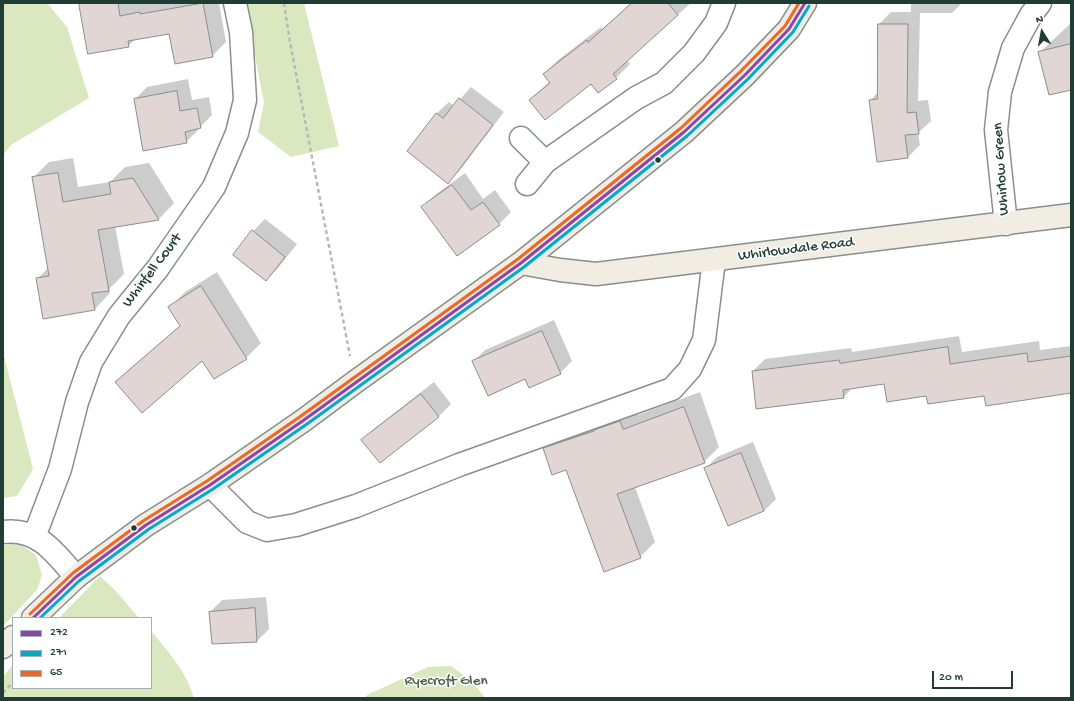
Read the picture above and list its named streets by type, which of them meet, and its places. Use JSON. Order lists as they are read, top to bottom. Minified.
{"streets":{"main road":["Whirlowdale Road"],"street":["Whirlow Green","Whinfell Court"]},"crossings":[["Whirlow Green","Whirlowdale Road"]],"parks":["Ryecroft Glen"],"lines":["transit line 272","transit line 65","transit line 271"],"legend":["272","271","65"],"scale_bar":"20 m","north":"top"}
